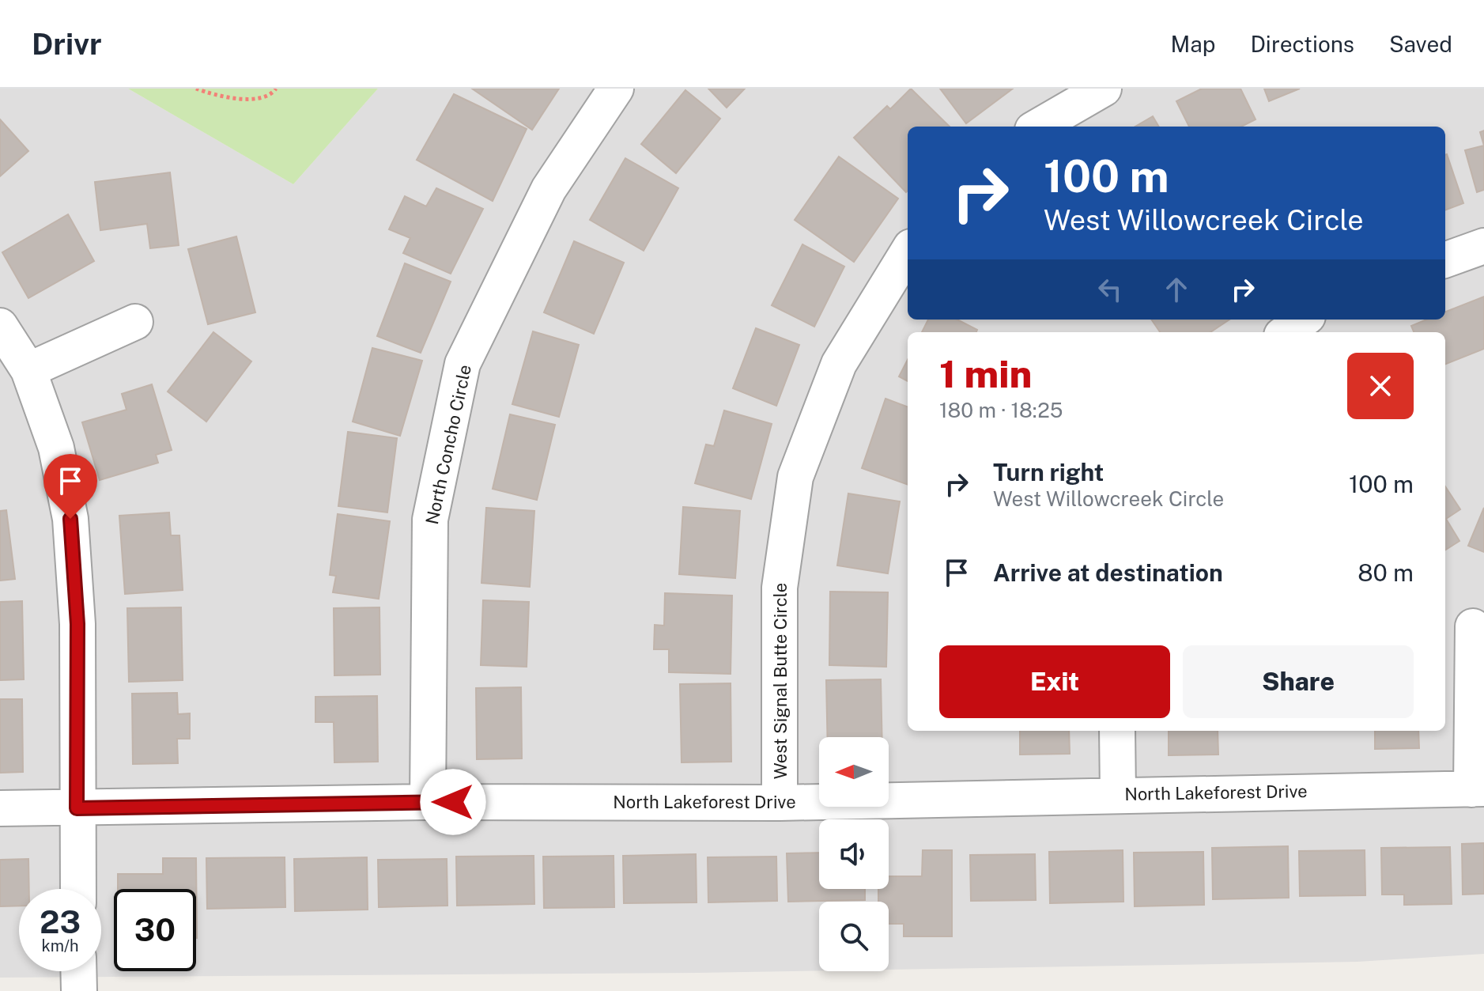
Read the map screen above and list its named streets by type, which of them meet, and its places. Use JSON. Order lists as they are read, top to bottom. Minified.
{"streets":{"street":["North Concho Circle","West Signal Butte Circle","North Lakeforest Drive"]},"crossings":[["North Concho Circle","North Lakeforest Drive"],["West Signal Butte Circle","North Lakeforest Drive"]],"north":"left","page":{"header":"Drivr","nav":["Map","Directions","Saved"],"turn":["100 m","West Willowcreek Circle"],"heading":["1 min","180 m · 18:25"],"list":[{"name":"Turn right","note":"West Willowcreek Circle","value":"100 m"},{"name":"Arrive at destination","value":"80 m"}],"buttons":["Exit","Share"],"speed":"23 km/h","limit":"30"}}
